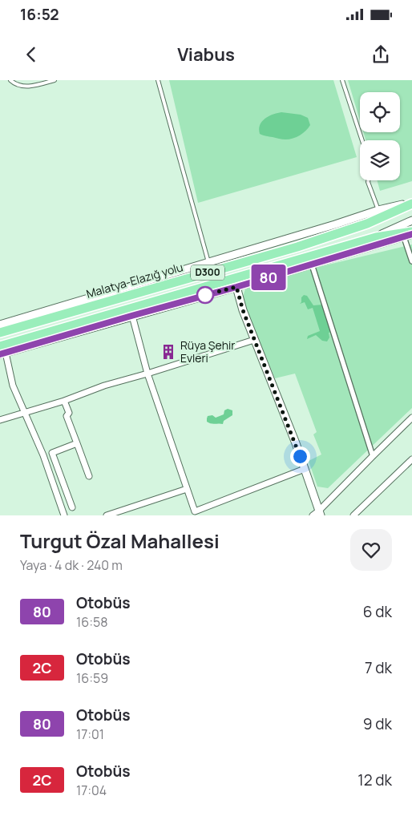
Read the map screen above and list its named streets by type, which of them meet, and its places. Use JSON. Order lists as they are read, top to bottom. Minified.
{"streets":{"highway":["D300","Malatya-Elazığ yolu"]},"places":{"building":["Rüya Şehir Evleri"]},"lines":["bus line 80"],"page":{"status":"16:52","header":"Viabus","on_map":"80","heading":["Turgut Özal Mahallesi","Yaya · 4 dk · 240 m"],"list":[{"mark":"80","name":"Otobüs","note":"16:58","value":"6 dk"},{"mark":"2C","name":"Otobüs","note":"16:59","value":"7 dk"},{"mark":"80","name":"Otobüs","note":"17:01","value":"9 dk"},{"mark":"2C","name":"Otobüs","note":"17:04","value":"12 dk"}]}}
